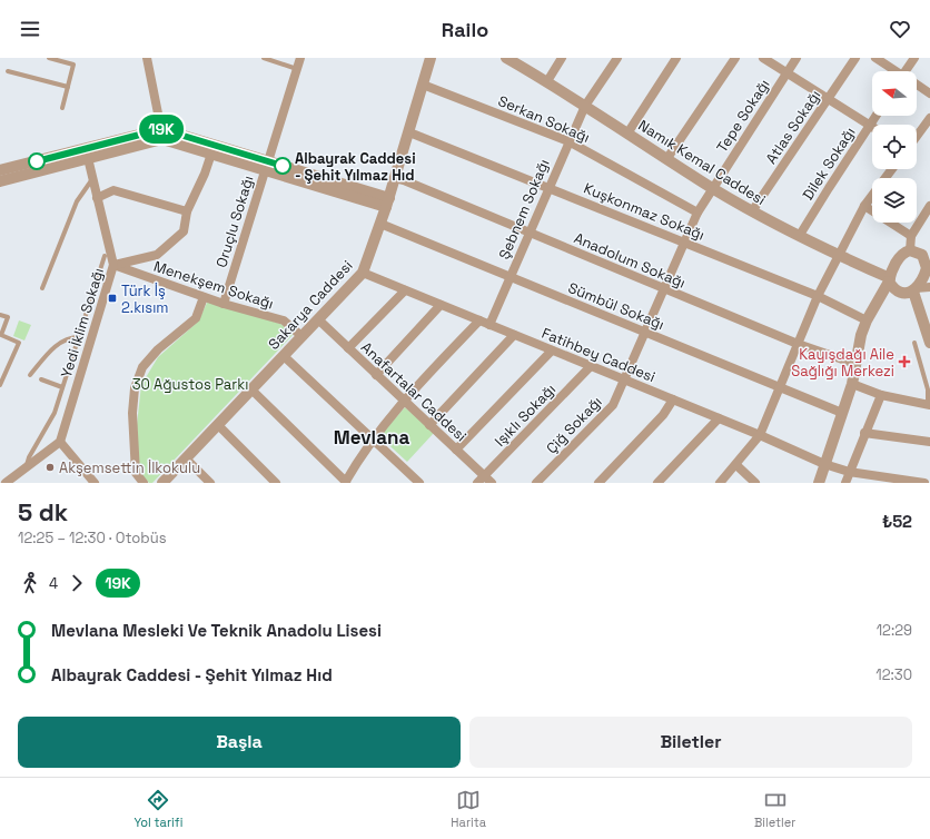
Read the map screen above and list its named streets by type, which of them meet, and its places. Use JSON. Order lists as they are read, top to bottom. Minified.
{"streets":{"street":["Tepe Sokağı","Serkan Sokağı","Atlas Sokağı","Namık Kemal Caddesi","Dilek Sokağı","Şebnem Sokağı","Kuşkonmaz Sokağı","Oruçlu Sokağı","Anadolum Sokağı","Menekşem Sokağı","Sakarya Caddesi","Sümbül Sokağı","Yedi İklim Sokağı","Fatihbey Caddesi","Anafartalar Caddesi","Işıklı Sokağı","Çiğ Sokağı"]},"crossings":[["Tepe Sokağı","Serkan Sokağı"],["Tepe Sokağı","Namık Kemal Caddesi"],["Tepe Sokağı","Kuşkonmaz Sokağı"],["Tepe Sokağı","Anadolum Sokağı"],["Tepe Sokağı","Çiğ Sokağı"],["Serkan Sokağı","Şebnem Sokağı"],["Serkan Sokağı","Sakarya Caddesi"],["Atlas Sokağı","Namık Kemal Caddesi"],["Namık Kemal Caddesi","Dilek Sokağı"],["Namık Kemal Caddesi","Şebnem Sokağı"],["Şebnem Sokağı","Kuşkonmaz Sokağı"],["Şebnem Sokağı","Anadolum Sokağı"],["Şebnem Sokağı","Sümbül Sokağı"],["Şebnem Sokağı","Fatihbey Caddesi"],["Kuşkonmaz Sokağı","Sakarya Caddesi"],["Oruçlu Sokağı","Menekşem Sokağı"],["Anadolum Sokağı","Sakarya Caddesi"],["Anadolum Sokağı","Çiğ Sokağı"],["Menekşem Sokağı","Sakarya Caddesi"],["Menekşem Sokağı","Yedi İklim Sokağı"],["Sakarya Caddesi","Sümbül Sokağı"],["Sakarya Caddesi","Fatihbey Caddesi"],["Sakarya Caddesi","Anafartalar Caddesi"],["Sümbül Sokağı","Çiğ Sokağı"],["Fatihbey Caddesi","Işıklı Sokağı"],["Fatihbey Caddesi","Çiğ Sokağı"],["Anafartalar Caddesi","Işıklı Sokağı"]],"districts":["Mevlana"],"parks":["30 Ağustos Parkı"],"places":{"other":["Albayrak Caddesi - Şehit Yılmaz Hıd","Akşemsettin İlkokulu"],"transit":["Türk İş 2.kısım"],"health":["Kayışdağı Aile Sağlığı Merkezi"]},"lines":["bus line 19K"],"north":"left","page":{"header":"Railo","on_map":"19K","heading":["5 dk","12:25 – 12:30 · Otobüs","₺52"],"legs":["4","19K"],"list":[{"name":"Mevlana Mesleki Ve Teknik Anadolu Lisesi","value":"12:29"},{"name":"Albayrak Caddesi - Şehit Yılmaz Hıd","value":"12:30"}],"buttons":["Başla","Biletler"],"tabs":["Yol tarifi","Harita","Biletler"]}}
